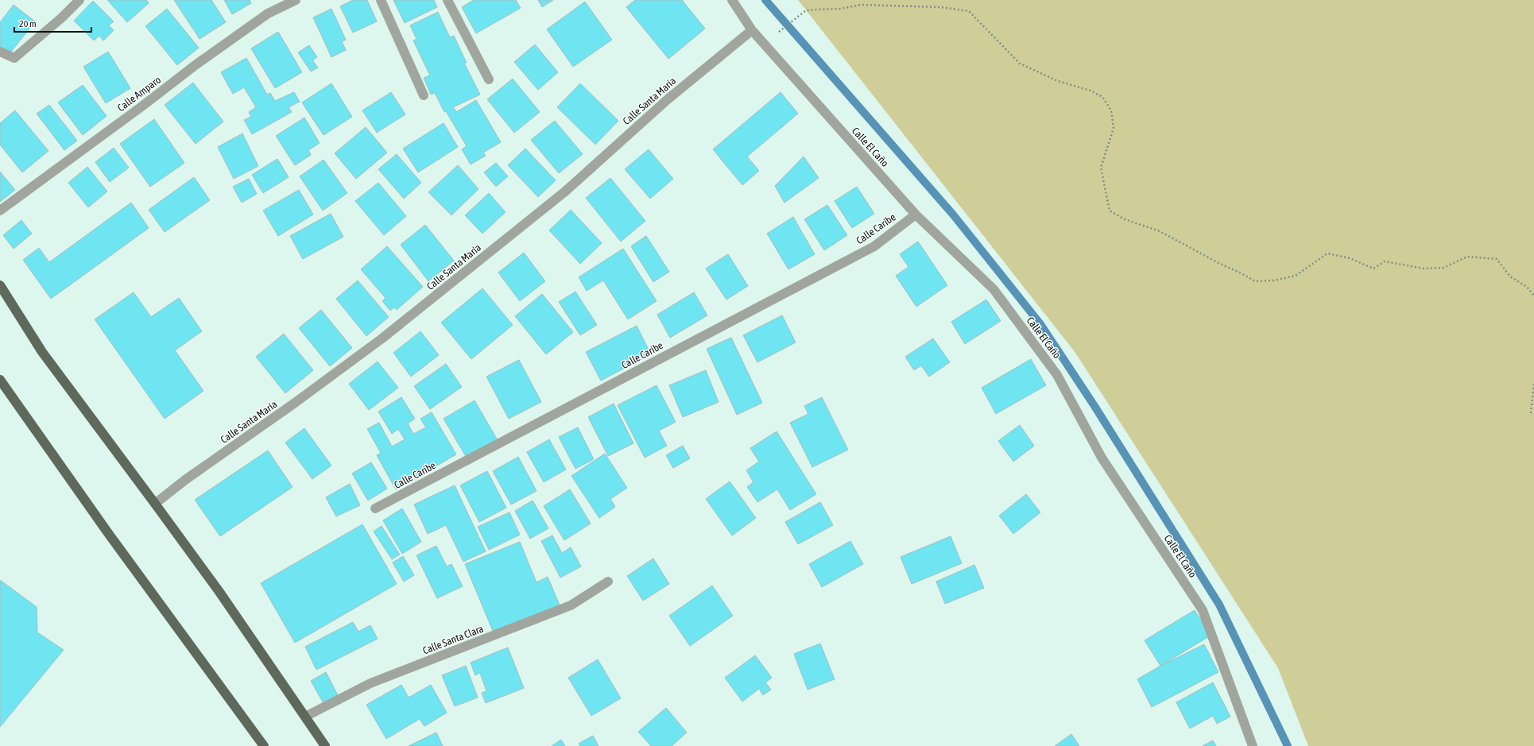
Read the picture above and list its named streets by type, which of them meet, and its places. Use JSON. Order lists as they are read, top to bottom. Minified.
{"streets":{"street":["Calle Amparo","Calle Santa María","Calle El Caño","Calle Caribe","Calle Santa Clara"]},"crossings":[["Calle Santa María","Calle El Caño"],["Calle El Caño","Calle Caribe"]],"scale_bar":"20 m"}
